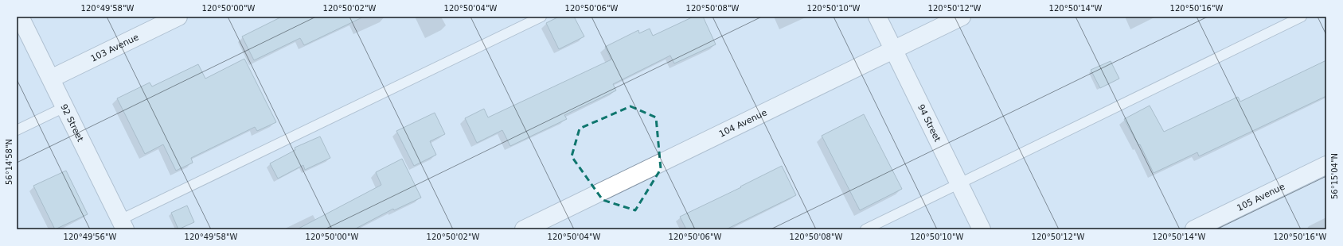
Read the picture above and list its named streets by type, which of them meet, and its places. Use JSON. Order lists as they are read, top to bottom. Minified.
{"streets":{"street":["103 Avenue","92 Street","104 Avenue","94 Street","105 Avenue"]},"crossings":[["103 Avenue","92 Street"],["104 Avenue","94 Street"]],"coordinates":["120°49'58\"W","120°50'00\"W","120°50'02\"W","120°50'04\"W","120°50'06\"W","120°50'08\"W","120°50'10\"W","120°50'12\"W","120°50'14\"W","120°50'16\"W","56°14'58\"N","56°15'04\"N","120°49'56\"W"]}
